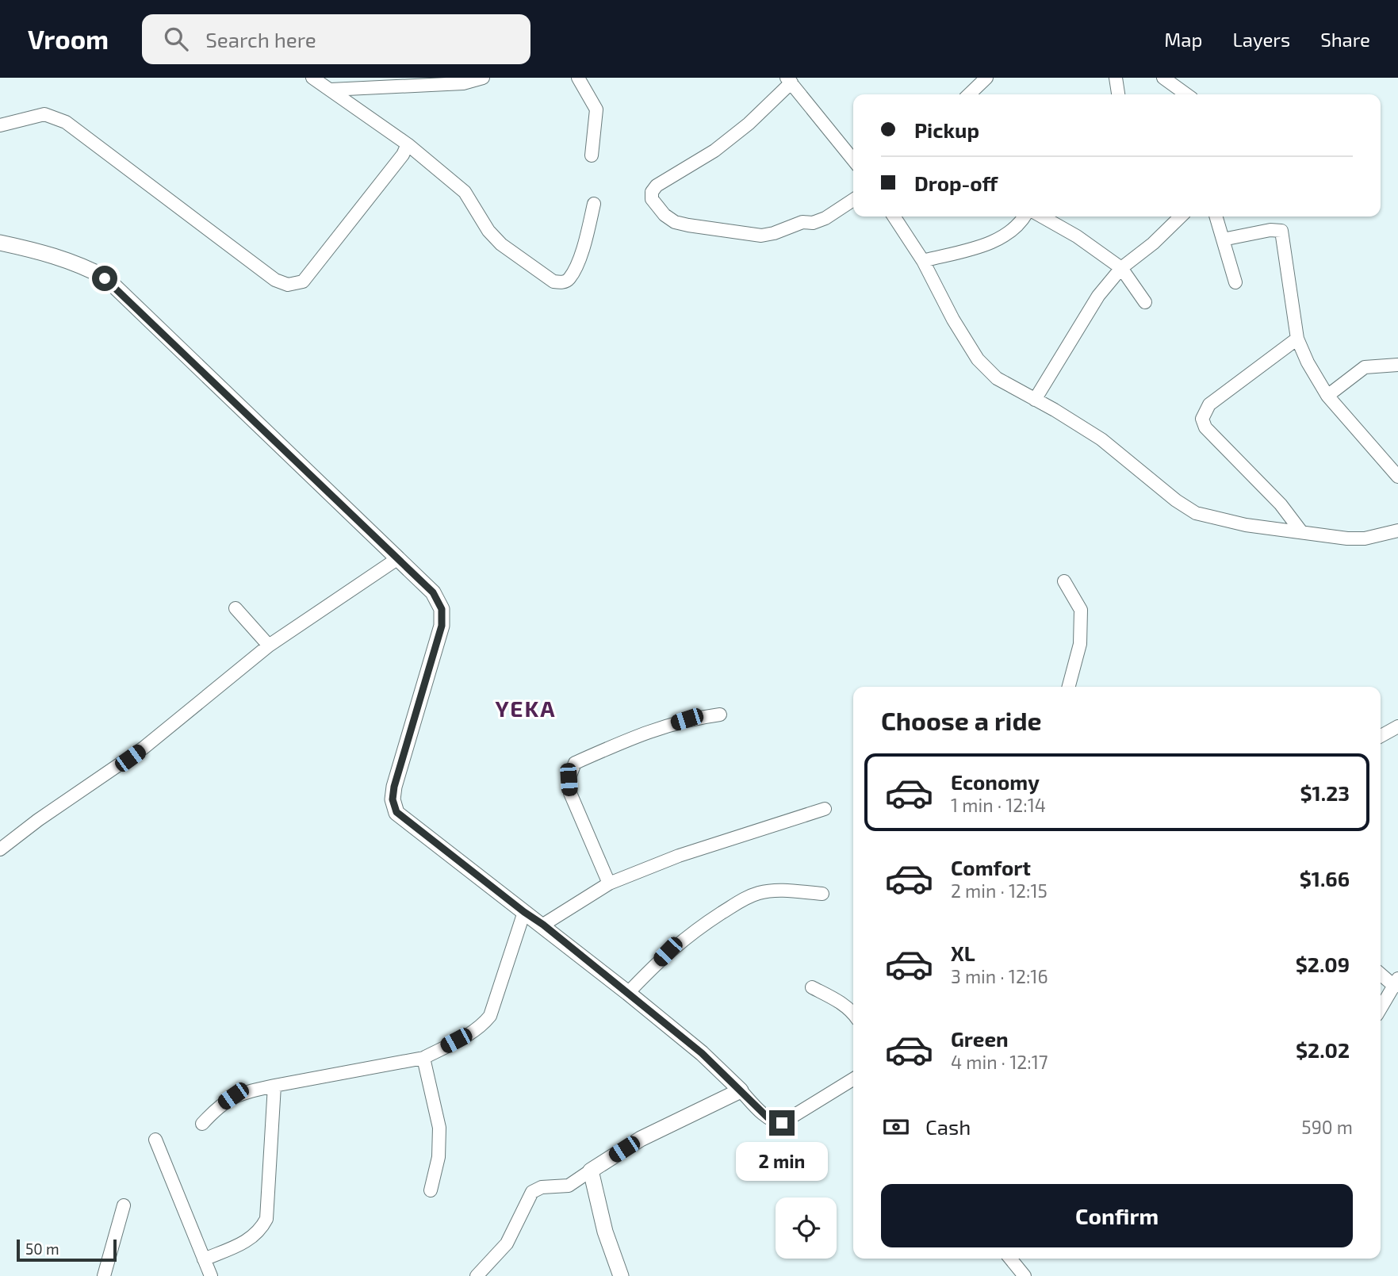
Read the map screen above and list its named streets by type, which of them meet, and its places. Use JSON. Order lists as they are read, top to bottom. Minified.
{"districts":["YEKA"],"scale_bar":"50 m","page":{"header":"Vroom","search":"Search here","nav":["Map","Layers","Share"],"banner":["Pickup","Drop-off"],"heading":"Choose a ride","list":[{"name":"Economy","note":"1 min · 12:14","value":"$1.23"},{"name":"Comfort","note":"2 min · 12:15","value":"$1.66"},{"name":"XL","note":"3 min · 12:16","value":"$2.09"},{"name":"Green","note":"4 min · 12:17","value":"$2.02"}],"pay":["Cash","590 m"],"bubble":"2 min","buttons":"Confirm","scale":"50 m"}}
